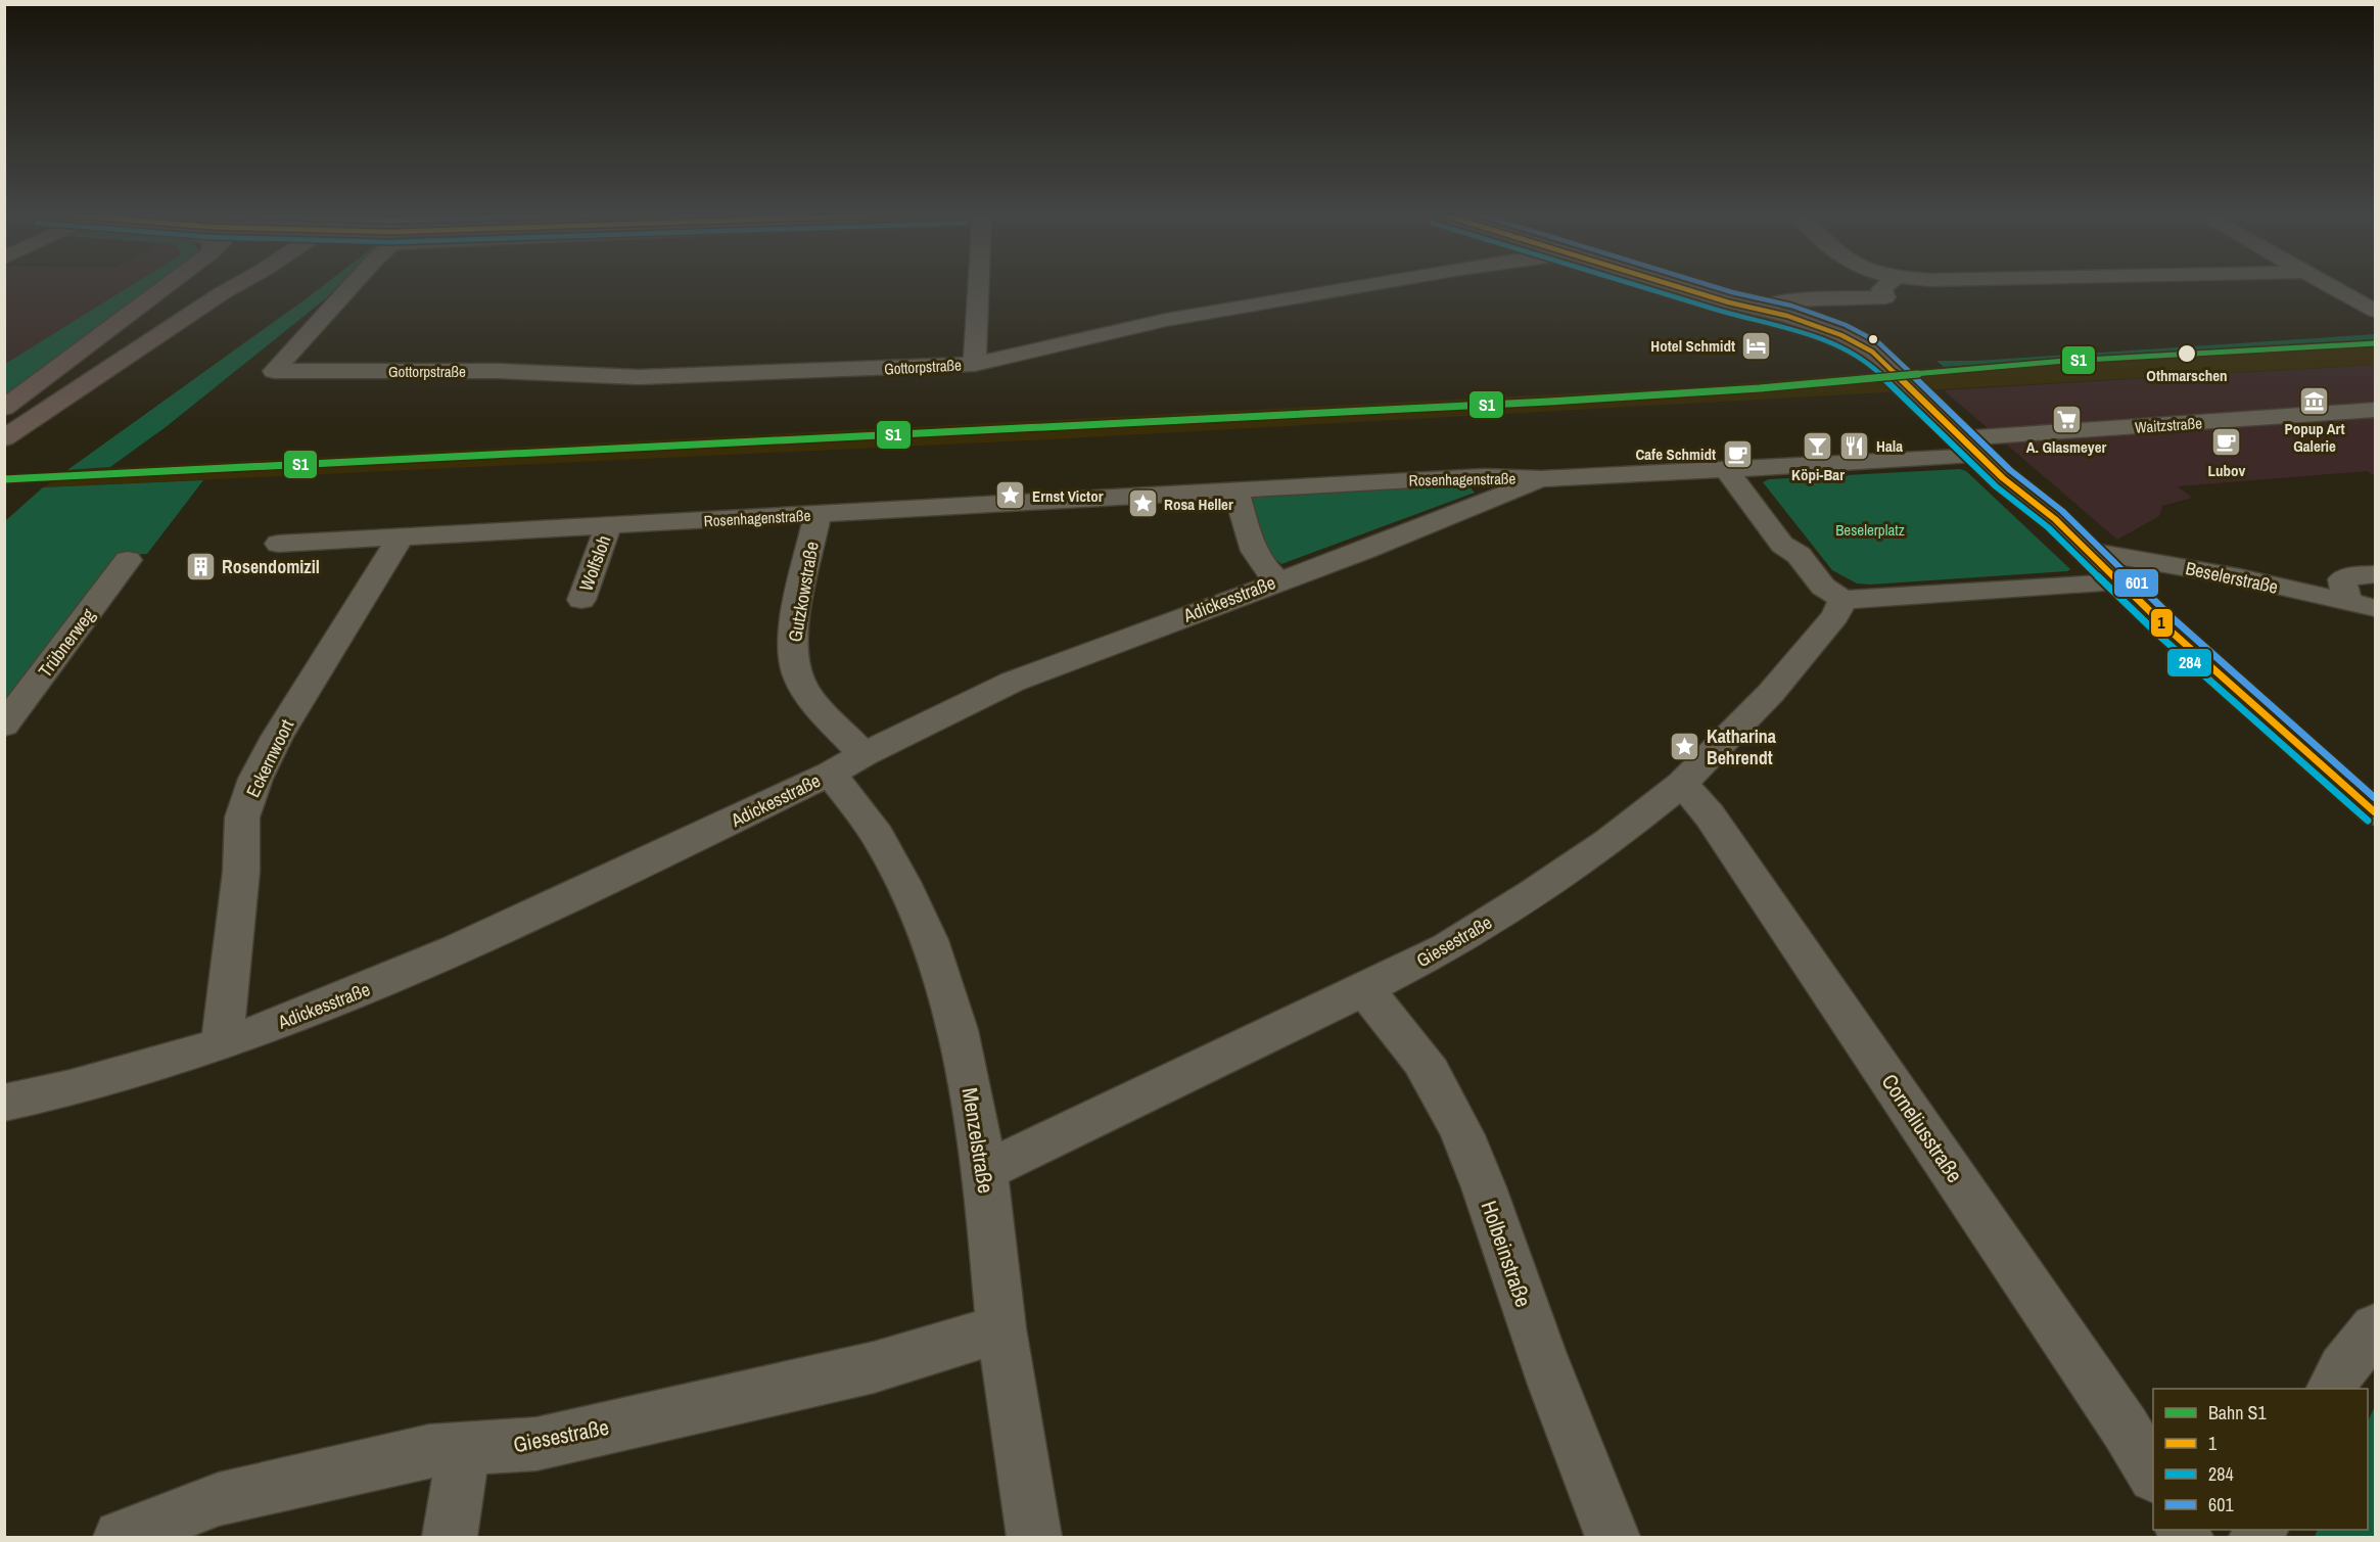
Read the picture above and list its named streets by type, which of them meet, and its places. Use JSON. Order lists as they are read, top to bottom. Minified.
{"streets":{"street":["Gottorpstraße","Waitzstraße","Rosenhagenstraße","Wolfsloh","Beselerstraße","Gutzkowstraße","Adickesstraße","Trübnerweg","Eckernwoort","Giesestraße","Corneliusstraße","Menzelstraße","Holbeinstraße"]},"crossings":[["Rosenhagenstraße","Wolfsloh"],["Rosenhagenstraße","Gutzkowstraße"],["Rosenhagenstraße","Adickesstraße"],["Rosenhagenstraße","Eckernwoort"],["Gutzkowstraße","Adickesstraße"],["Gutzkowstraße","Menzelstraße"],["Adickesstraße","Eckernwoort"],["Adickesstraße","Menzelstraße"],["Giesestraße","Corneliusstraße"],["Giesestraße","Menzelstraße"],["Giesestraße","Holbeinstraße"]],"parks":["Beselerplatz"],"places":{"hotel":["Hotel Schmidt"],"other":["Othmarschen"],"museum":["Popup Art Galerie"],"supermarket":["A. Glasmeyer"],"cafe":["Lubov","Cafe Schmidt"],"restaurant":["Hala"],"bar":["Köpi-Bar"],"place":["Ernst Victor","Rosa Heller","Katharina Behrendt"],"building":["Rosendomizil"]},"lines":["transit line 1","transit line 284","transit line 601","rail line S1"],"legend":["Bahn S1","1","284","601"]}
